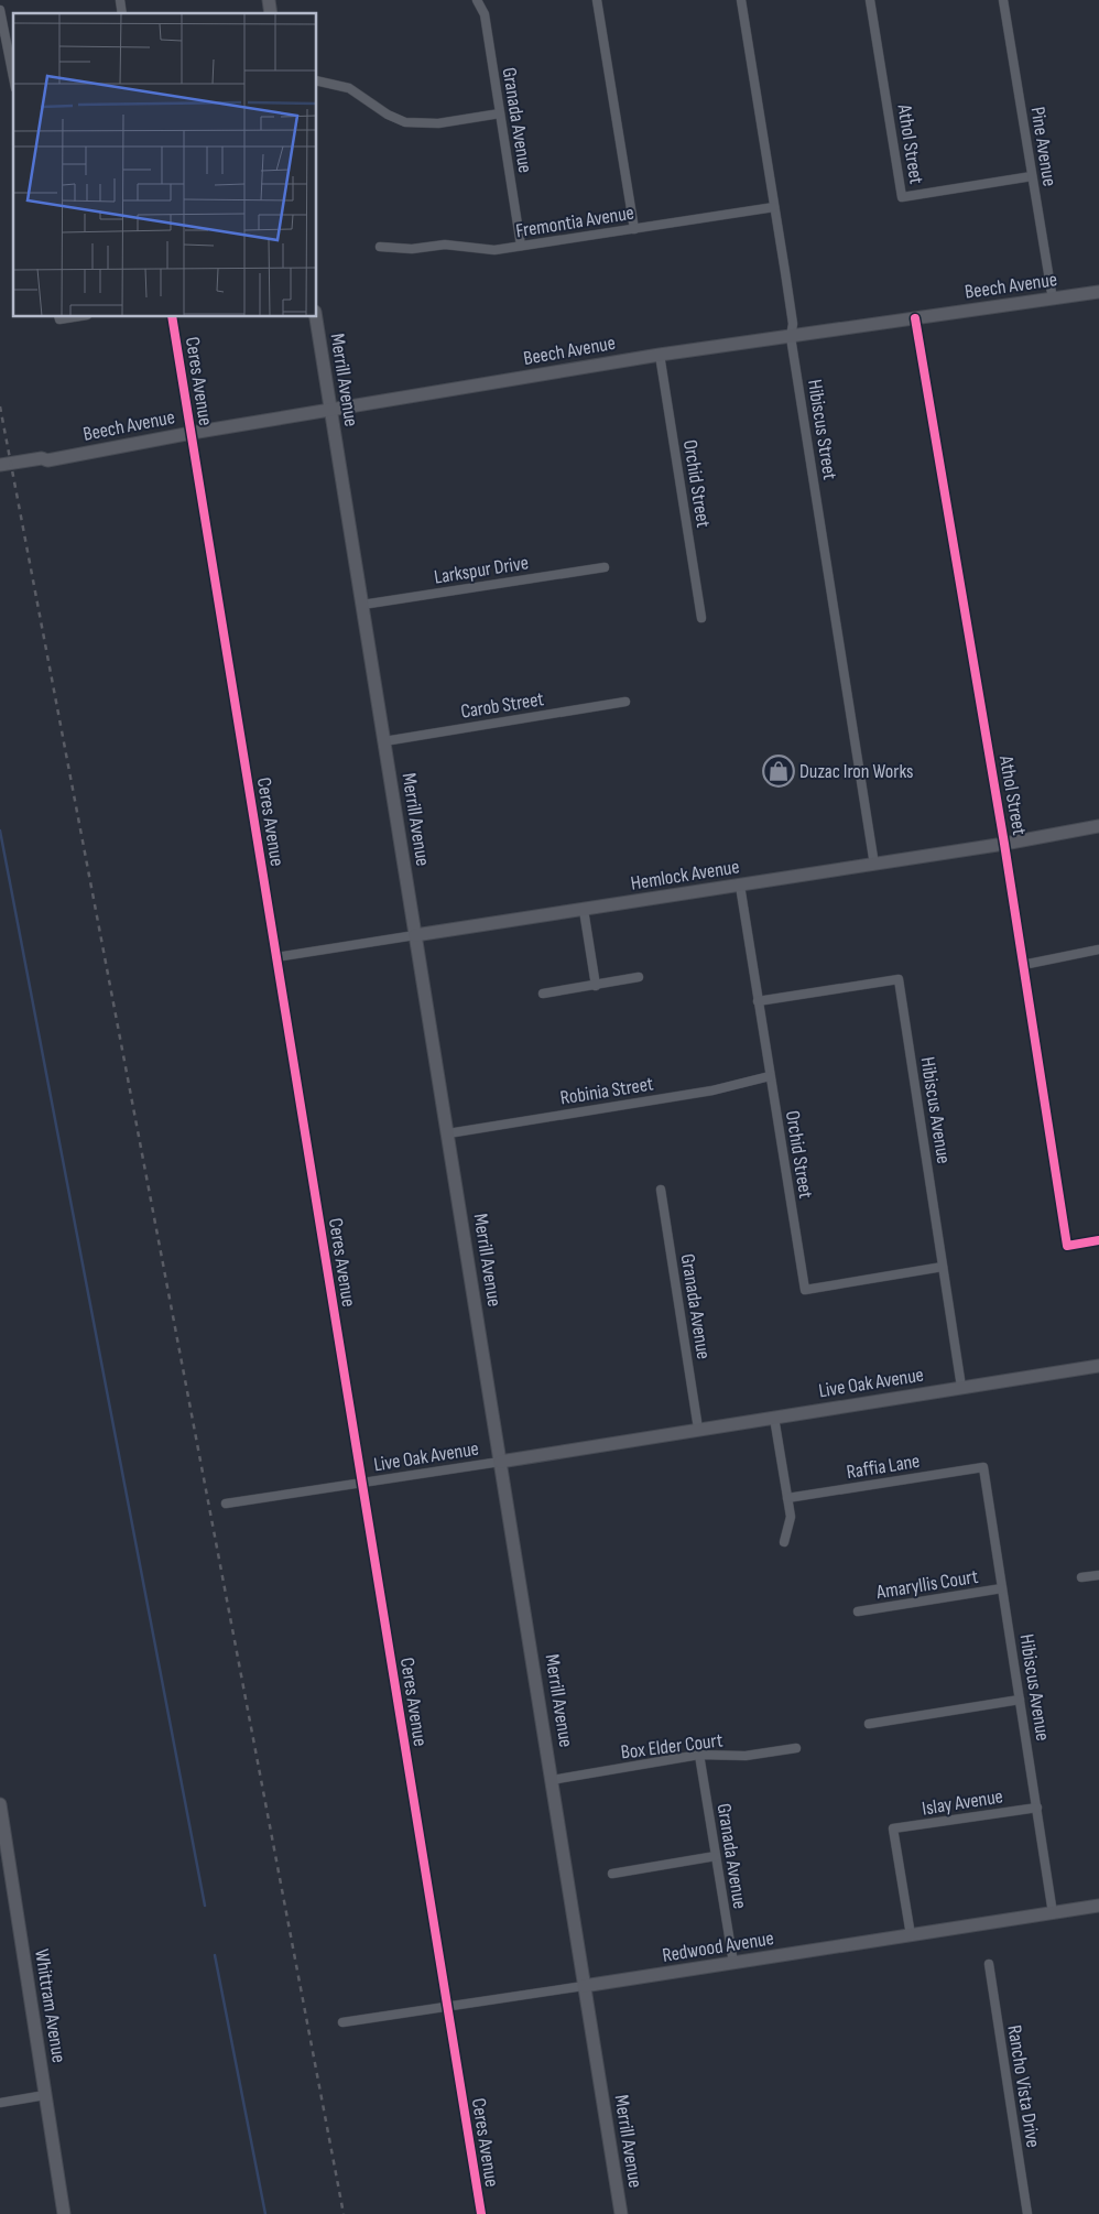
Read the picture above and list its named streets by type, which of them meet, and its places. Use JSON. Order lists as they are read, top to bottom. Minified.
{"streets":{"main road":["Beech Avenue","Merrill Avenue","Hemlock Avenue","Live Oak Avenue","Redwood Avenue","Whittram Avenue"],"street":["Granada Avenue","Athol Street","Pine Avenue","Fremontia Avenue","Ceres Avenue","Hibiscus Street","Orchid Street","Larkspur Drive","Carob Street","Robinia Street","Hibiscus Avenue","Raffia Lane","Amaryllis Court","Box Elder Court","Islay Avenue","Rancho Vista Drive"]},"crossings":[["Granada Avenue","Fremontia Avenue"],["Granada Avenue","Live Oak Avenue"],["Granada Avenue","Box Elder Court"],["Granada Avenue","Redwood Avenue"],["Athol Street","Pine Avenue"],["Athol Street","Beech Avenue"],["Athol Street","Hemlock Avenue"],["Pine Avenue","Beech Avenue"],["Fremontia Avenue","Hibiscus Street"],["Beech Avenue","Merrill Avenue"],["Beech Avenue","Ceres Avenue"],["Beech Avenue","Hibiscus Street"],["Beech Avenue","Orchid Street"],["Merrill Avenue","Larkspur Drive"],["Merrill Avenue","Carob Street"],["Merrill Avenue","Hemlock Avenue"],["Merrill Avenue","Robinia Street"],["Merrill Avenue","Live Oak Avenue"],["Merrill Avenue","Box Elder Court"],["Merrill Avenue","Redwood Avenue"],["Ceres Avenue","Hemlock Avenue"],["Ceres Avenue","Live Oak Avenue"],["Ceres Avenue","Redwood Avenue"],["Hibiscus Street","Hemlock Avenue"],["Orchid Street","Hemlock Avenue"],["Orchid Street","Robinia Street"],["Orchid Street","Hibiscus Avenue"],["Hibiscus Avenue","Live Oak Avenue"],["Hibiscus Avenue","Raffia Lane"],["Hibiscus Avenue","Amaryllis Court"],["Hibiscus Avenue","Islay Avenue"],["Hibiscus Avenue","Redwood Avenue"],["Islay Avenue","Redwood Avenue"]],"places":{"shop":["Duzac Iron Works"]}}
